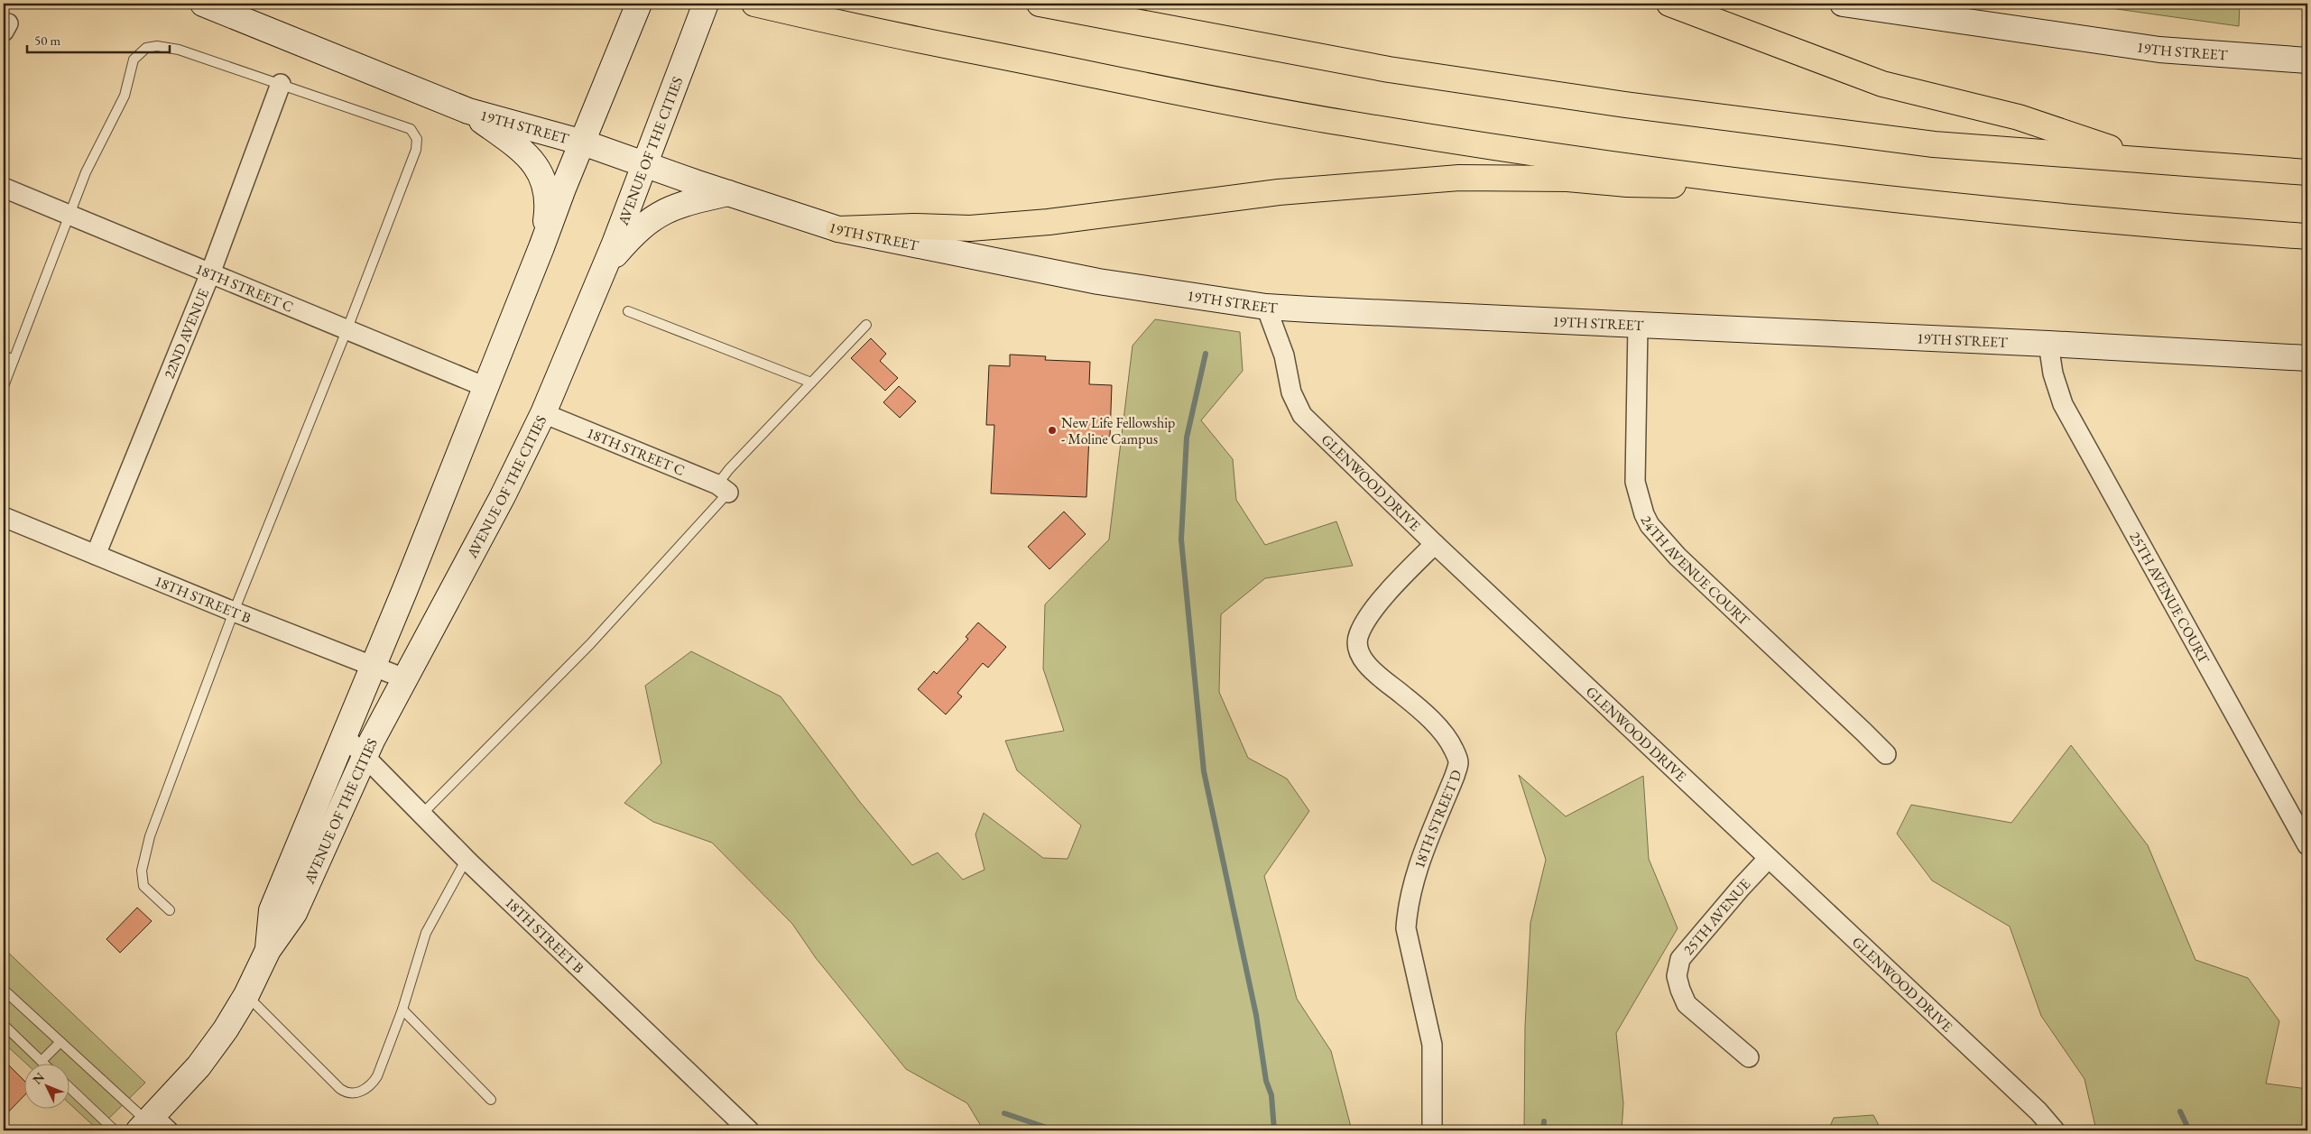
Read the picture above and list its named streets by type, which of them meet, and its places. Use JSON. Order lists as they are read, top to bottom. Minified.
{"streets":{"main road":["19TH STREET","AVENUE OF THE CITIES"],"street":["18TH STREET C","22ND AVENUE","GLENWOOD DRIVE","24TH AVENUE COURT","25TH AVENUE COURT","18TH STREET B","18TH STREET D","25TH AVENUE"]},"crossings":[["19TH STREET","AVENUE OF THE CITIES"],["19TH STREET","GLENWOOD DRIVE"],["19TH STREET","24TH AVENUE COURT"],["19TH STREET","25TH AVENUE COURT"],["AVENUE OF THE CITIES","18TH STREET C"],["AVENUE OF THE CITIES","18TH STREET B"],["18TH STREET C","22ND AVENUE"],["22ND AVENUE","18TH STREET B"],["GLENWOOD DRIVE","18TH STREET D"],["GLENWOOD DRIVE","25TH AVENUE"]],"places":["New Life Fellowship - Moline Campus"],"scale_bar":"50 m","north":"top left"}
